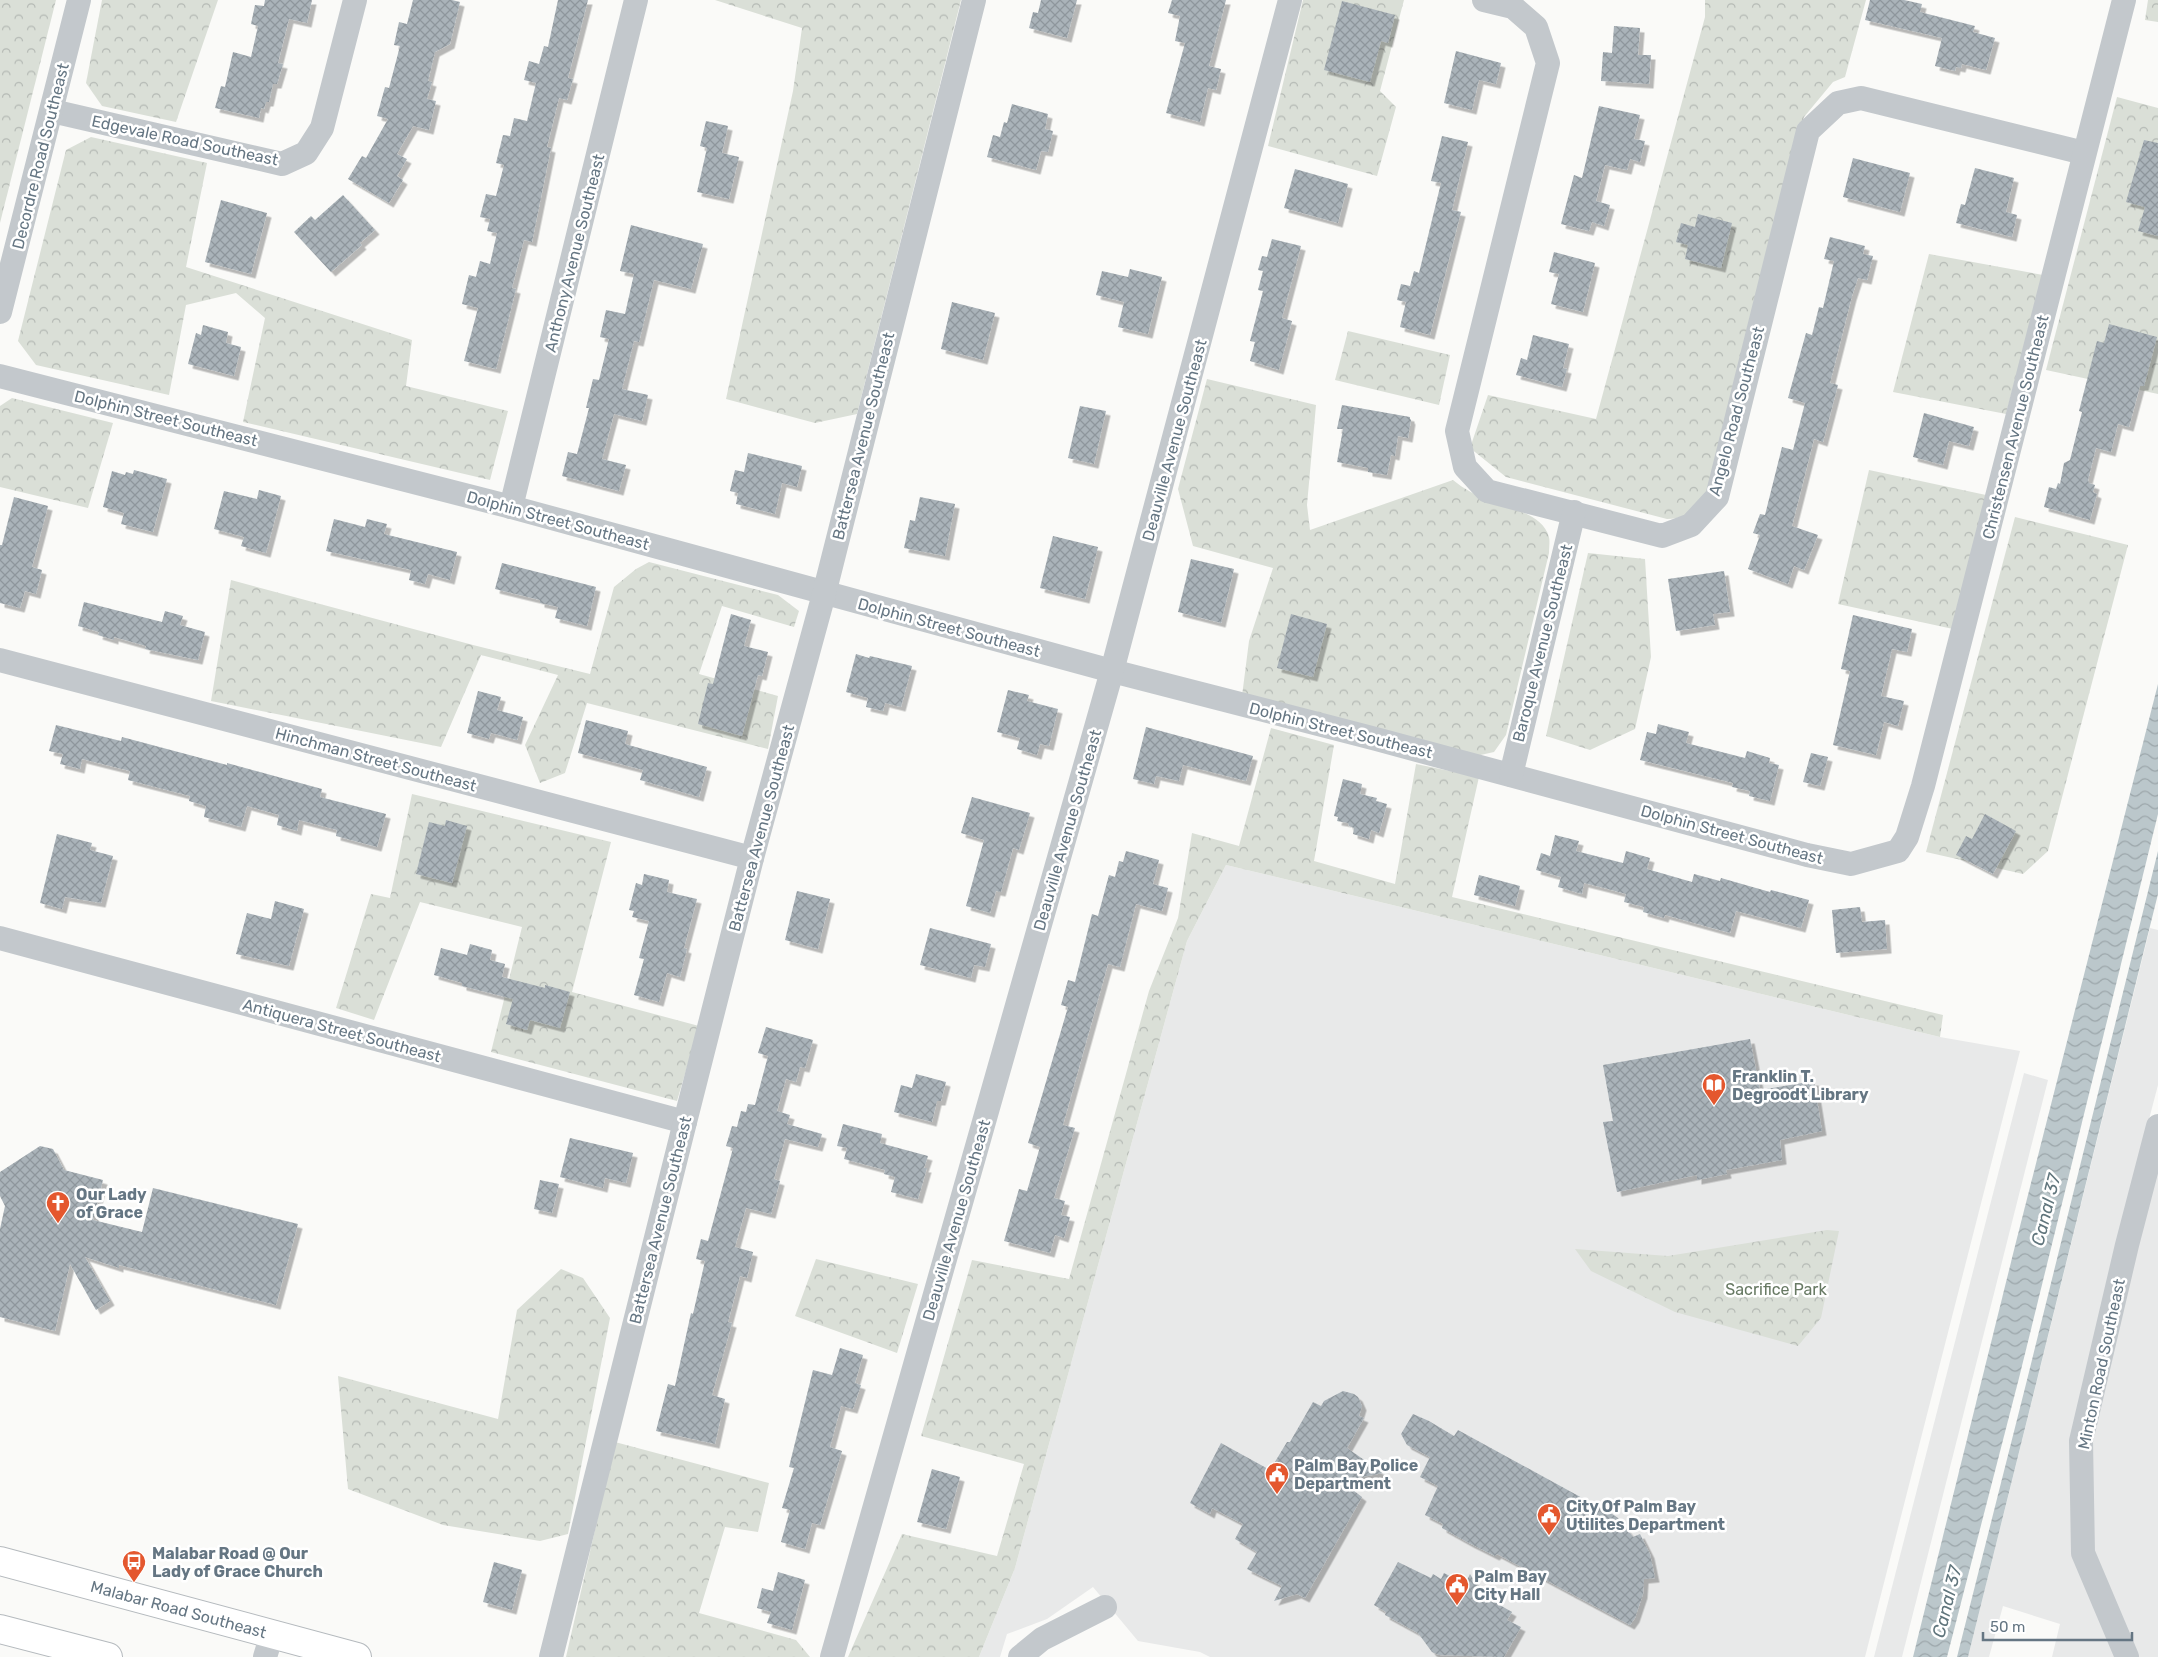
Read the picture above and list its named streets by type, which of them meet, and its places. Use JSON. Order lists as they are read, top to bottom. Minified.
{"streets":{"main road":["Malabar Road Southeast"],"street":["Edgevale Road Southeast","Decordre Road Southeast","Anthony Avenue Southeast","Angelo Road Southeast","Dolphin Street Southeast","Christensen Avenue Southeast","Battersea Avenue Southeast","Deauville Avenue Southeast","Baroque Avenue Southeast","Hinchman Street Southeast","Antiquera Street Southeast","Minton Road Southeast"]},"crossings":[["Edgevale Road Southeast","Decordre Road Southeast"],["Anthony Avenue Southeast","Dolphin Street Southeast"],["Angelo Road Southeast","Christensen Avenue Southeast"],["Angelo Road Southeast","Baroque Avenue Southeast"],["Dolphin Street Southeast","Christensen Avenue Southeast"],["Dolphin Street Southeast","Battersea Avenue Southeast"],["Dolphin Street Southeast","Deauville Avenue Southeast"],["Dolphin Street Southeast","Baroque Avenue Southeast"],["Battersea Avenue Southeast","Hinchman Street Southeast"],["Battersea Avenue Southeast","Antiquera Street Southeast"]],"water":["Canal 37"],"parks":["Sacrifice Park"],"places":{"library":["Franklin T. Degroodt Library"],"church":["Our Lady of Grace"],"public building":["Palm Bay Police Department","City Of Palm Bay Utilites Department","Palm Bay City Hall"],"bus stop":["Malabar Road @ Our Lady of Grace Church"]},"scale_bar":"50 m"}
